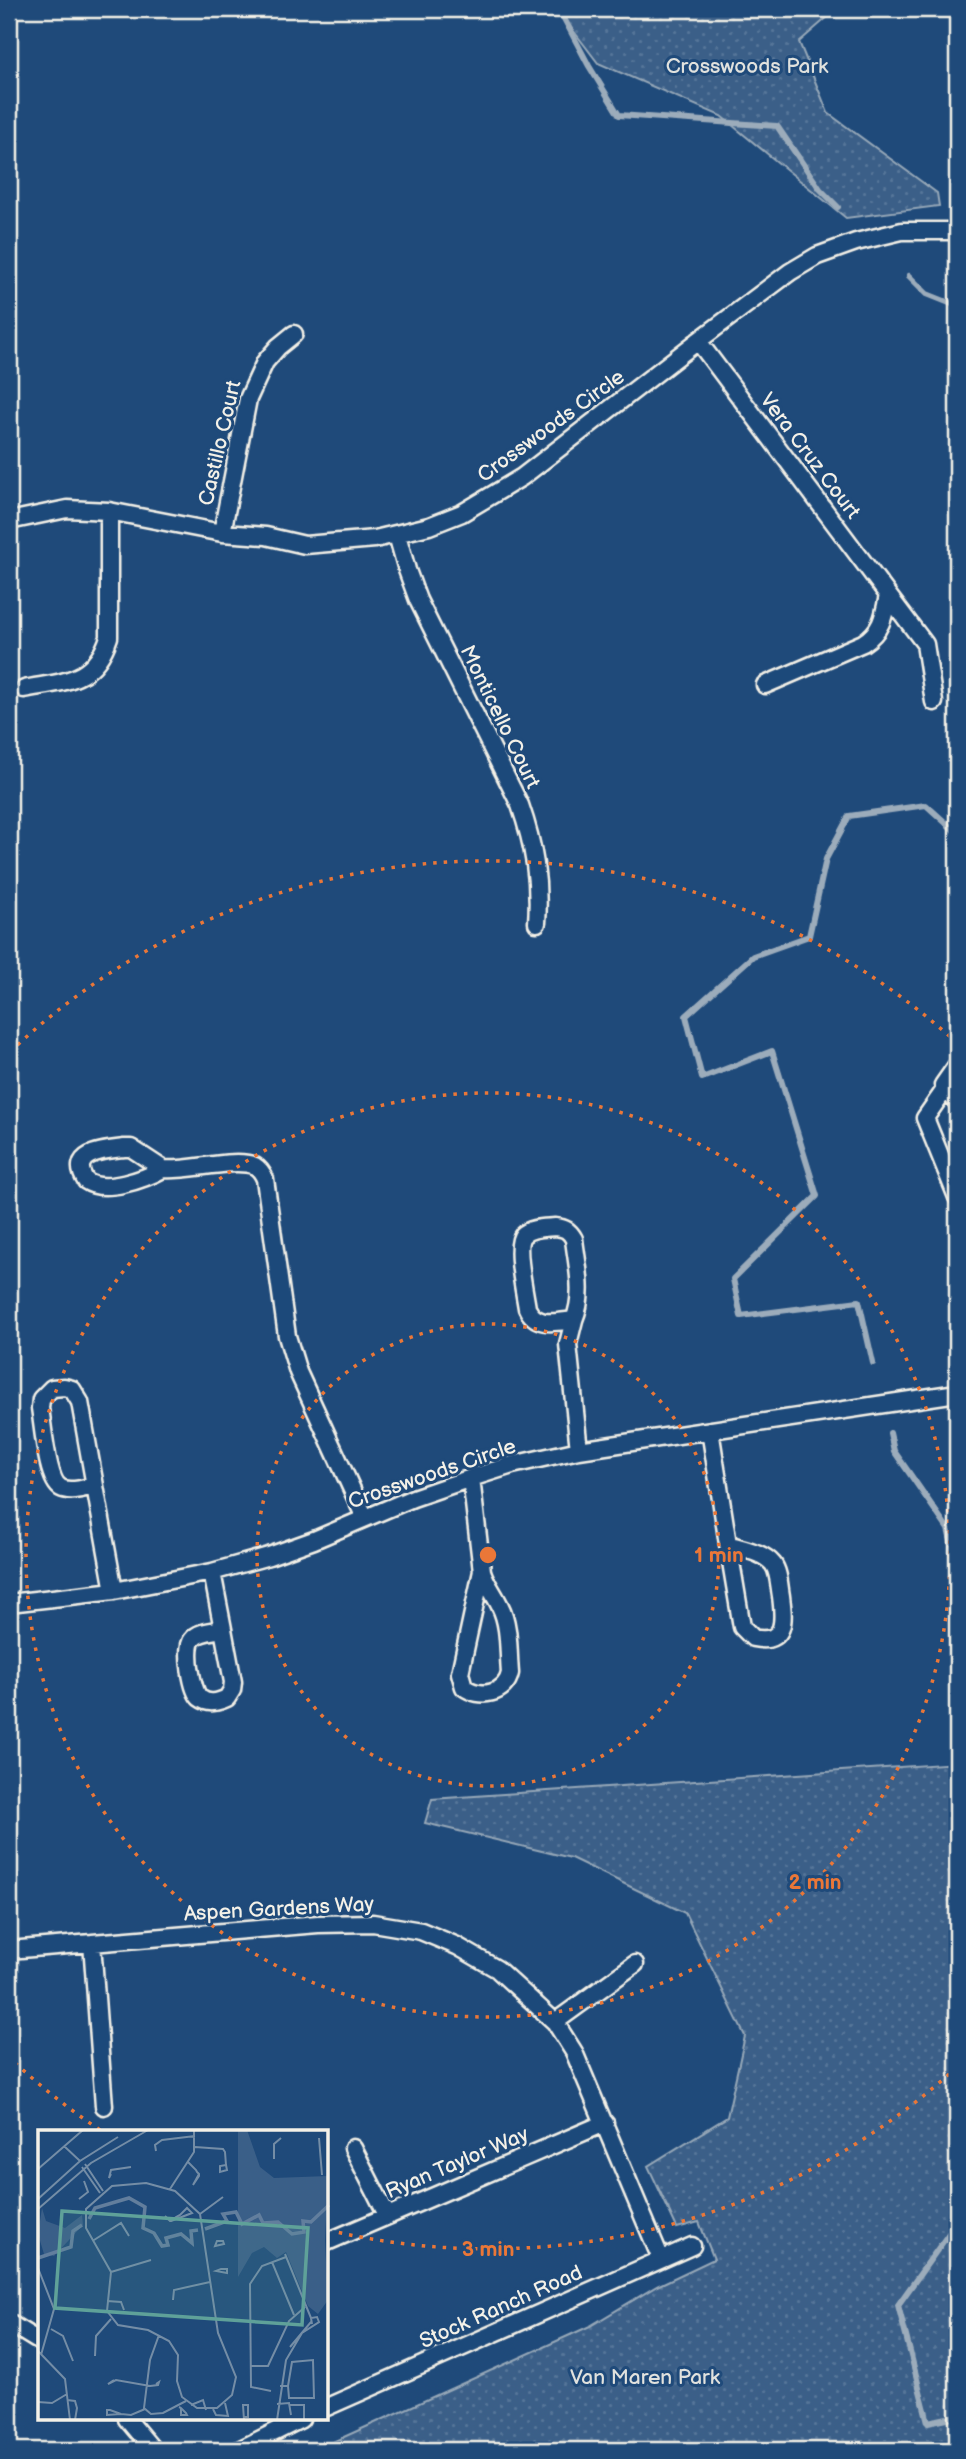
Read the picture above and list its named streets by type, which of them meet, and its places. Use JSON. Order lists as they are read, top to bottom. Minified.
{"streets":{"street":["Crosswoods Circle","Castillo Court","Vera Cruz Court","Monticello Court","Aspen Gardens Way","Ryan Taylor Way","Stock Ranch Road"]},"crossings":[["Crosswoods Circle","Castillo Court"],["Crosswoods Circle","Vera Cruz Court"],["Crosswoods Circle","Monticello Court"],["Aspen Gardens Way","Ryan Taylor Way"],["Aspen Gardens Way","Stock Ranch Road"]],"parks":["Crosswoods Park","Van Maren Park"],"rings":["1 min","2 min","3 min"]}
